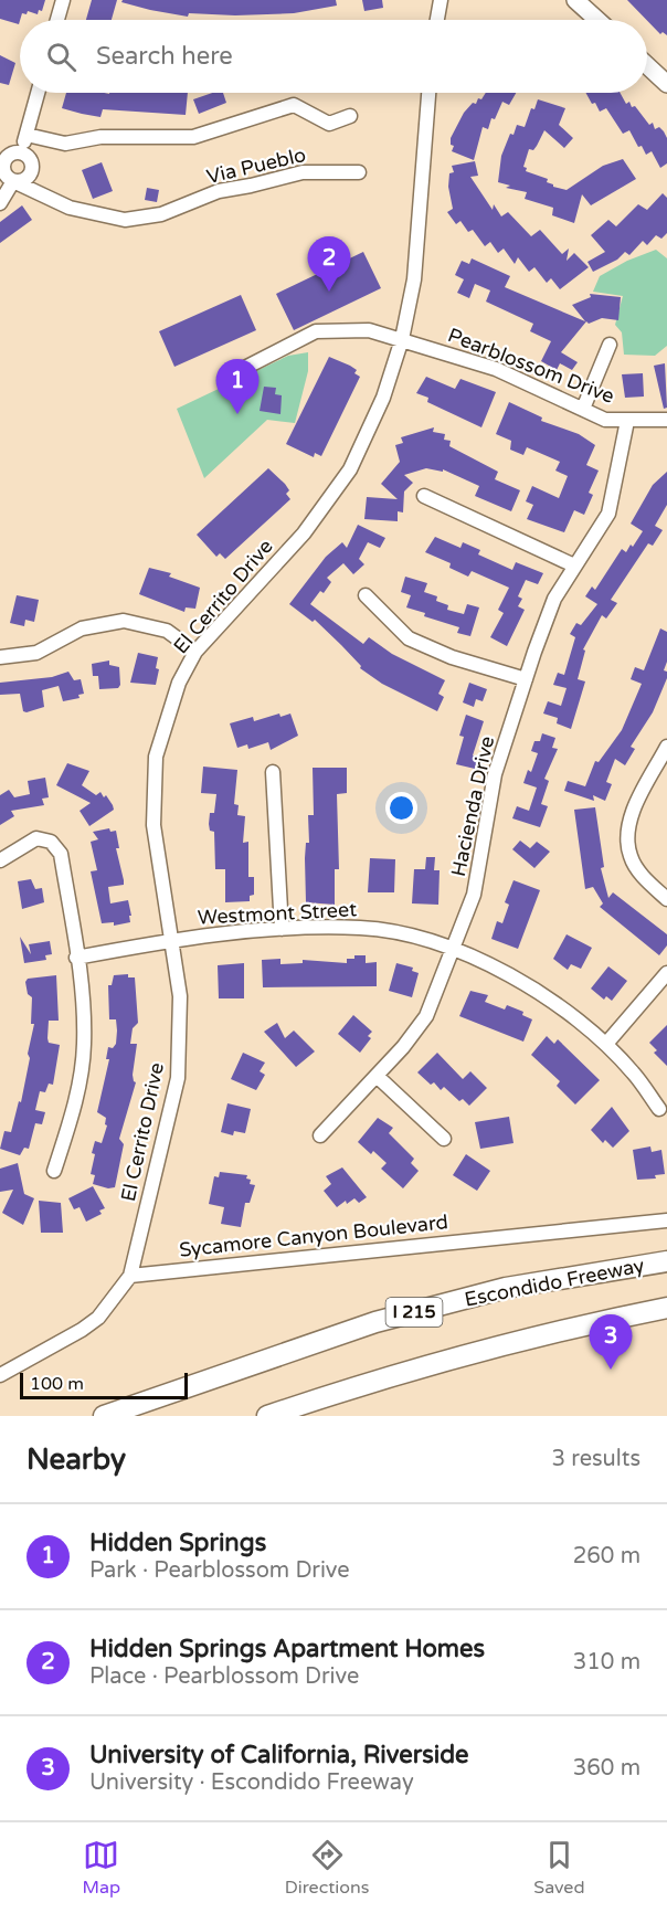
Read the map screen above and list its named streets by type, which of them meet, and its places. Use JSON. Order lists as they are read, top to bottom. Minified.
{"streets":{"highway":["Escondido Freeway","I 215"],"street":["Via Pueblo","Pearblossom Drive","El Cerrito Drive","Hacienda Drive","Westmont Street","Sycamore Canyon Boulevard"]},"crossings":[["Pearblossom Drive","El Cerrito Drive"],["Pearblossom Drive","Hacienda Drive"],["El Cerrito Drive","Westmont Street"],["El Cerrito Drive","Sycamore Canyon Boulevard"],["Hacienda Drive","Westmont Street"]],"scale_bar":"100 m","page":{"search":"Search here","pins":["2","1","3"],"scale":"100 m","heading":["Nearby","3 results"],"list":[{"mark":"1","name":"Hidden Springs","note":"Park · Pearblossom Drive","value":"260 m"},{"mark":"2","name":"Hidden Springs Apartment Homes","note":"Place · Pearblossom Drive","value":"310 m"},{"mark":"3","name":"University of California, Riverside","note":"University · Escondido Freeway","value":"360 m"}],"nav":["Map","Directions","Saved"]}}
